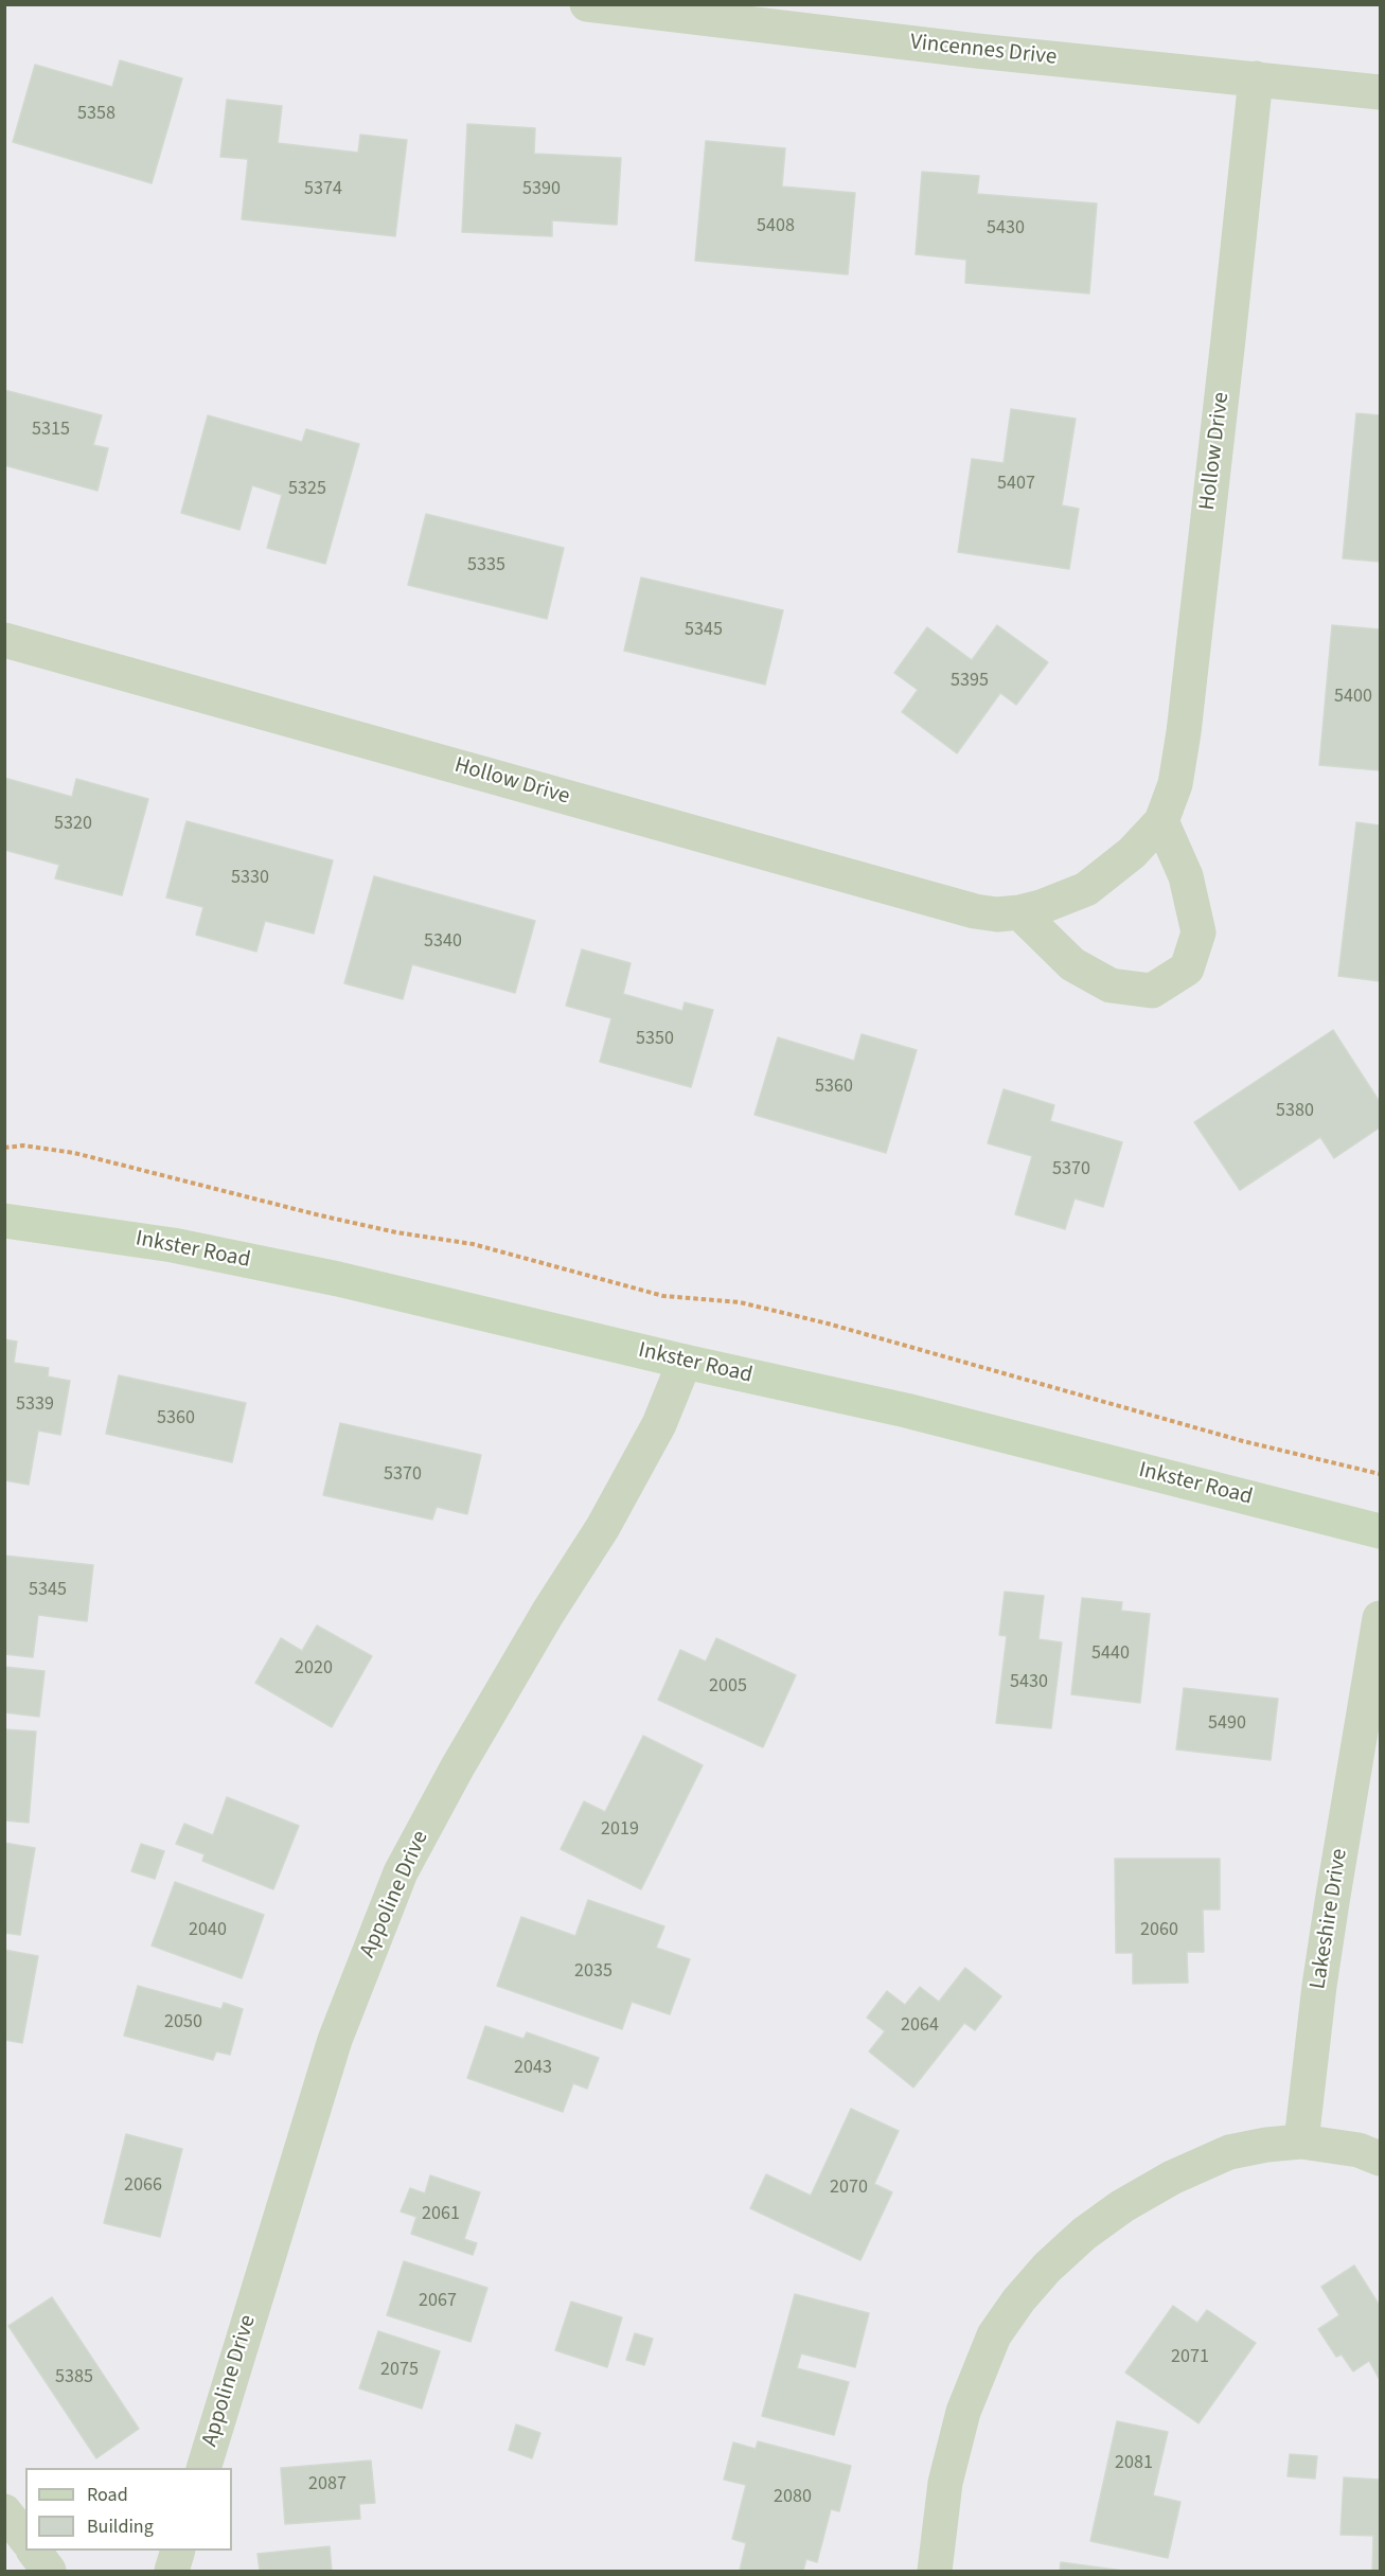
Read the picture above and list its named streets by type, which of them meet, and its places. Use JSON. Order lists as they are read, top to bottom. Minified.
{"streets":{"street":["Vincennes Drive","Hollow Drive","Inkster Road","Appoline Drive","Lakeshire Drive"]},"crossings":[["Vincennes Drive","Hollow Drive"],["Inkster Road","Appoline Drive"]],"house_numbers":["5358","5374","5390","5408","5430","5315","5407","5325","5335","5345","5395","5400","5320","5330","5340","5350","5360","5380","5370","5339","5360","5370","5345","5440","2020","5430","2005","5490","2019","2040","2060","2035","2050","2064","2043","2066","2070","2061","2067","2071","2075","5385","2081","2087","2080"],"legend":["Road","Building"]}
